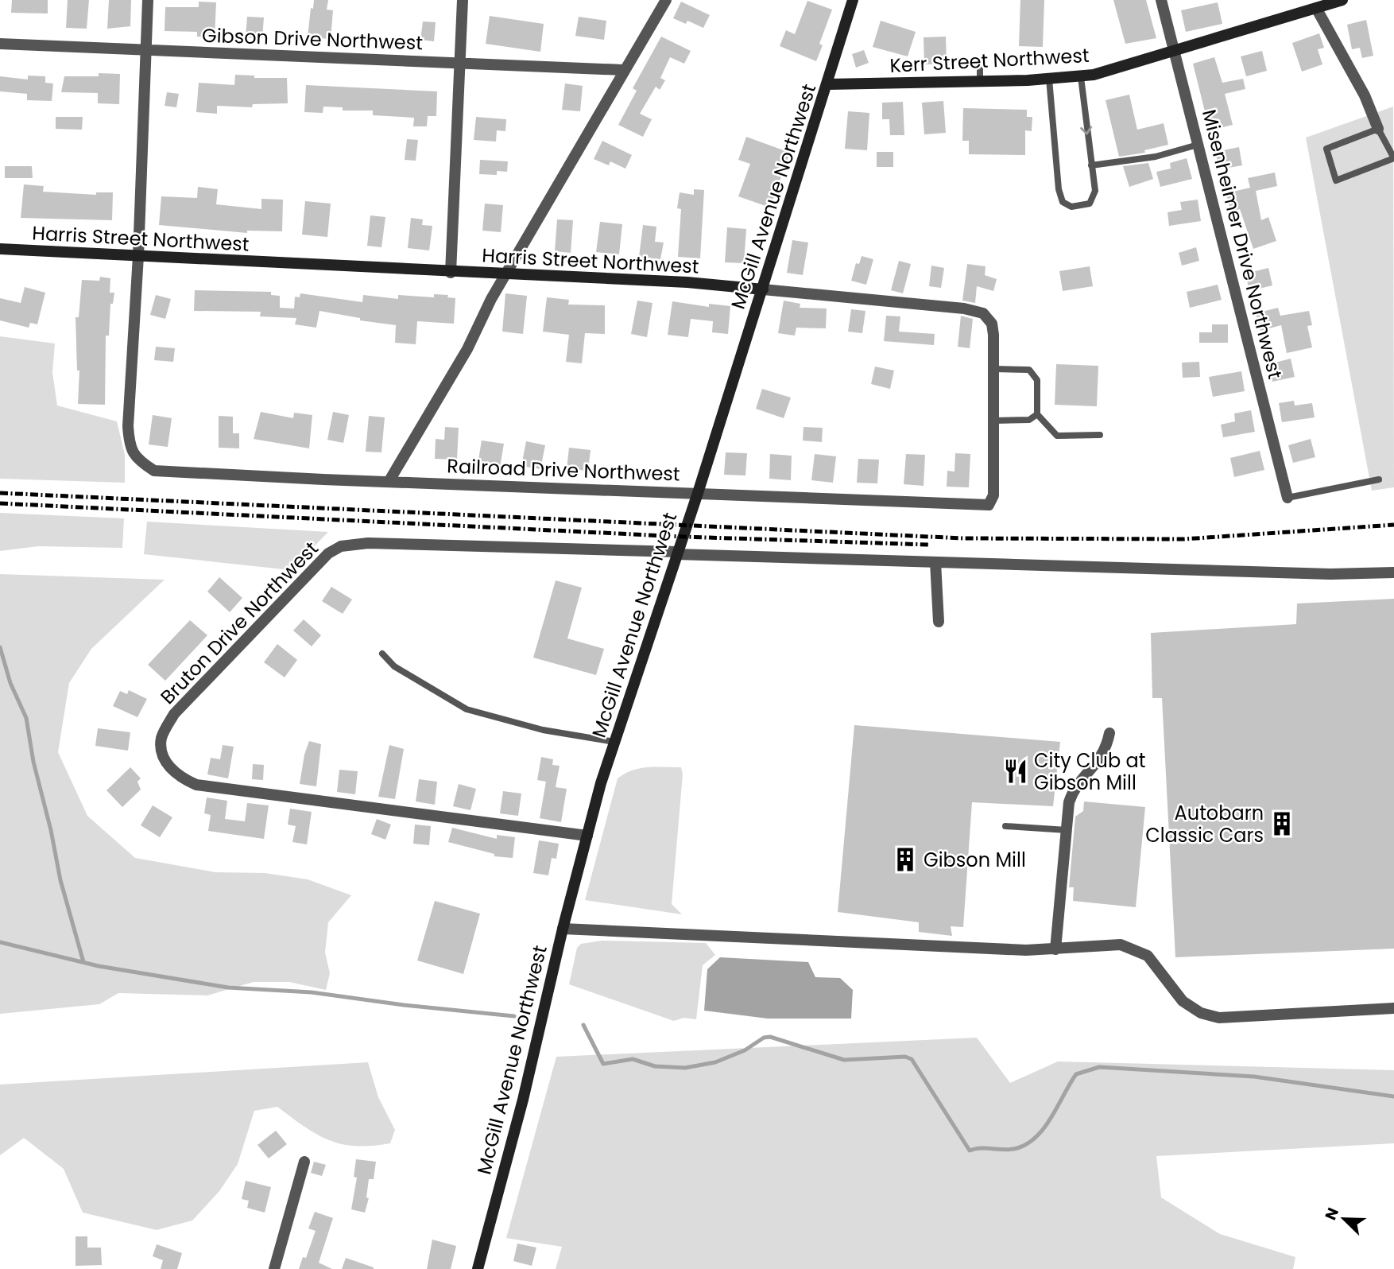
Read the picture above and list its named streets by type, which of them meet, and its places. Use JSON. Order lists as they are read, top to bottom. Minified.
{"streets":{"street":["Gibson Drive Northwest","Kerr Street Northwest","McGill Avenue Northwest","Harris Street Northwest","Misenheimer Drive Northwest","Railroad Drive Northwest","Bruton Drive Northwest"]},"crossings":[["Kerr Street Northwest","McGill Avenue Northwest"],["Kerr Street Northwest","Misenheimer Drive Northwest"],["McGill Avenue Northwest","Harris Street Northwest"],["McGill Avenue Northwest","Railroad Drive Northwest"],["McGill Avenue Northwest","Bruton Drive Northwest"],["Harris Street Northwest","Railroad Drive Northwest"]],"places":{"restaurant":["City Club at Gibson Mill"],"building":["Autobarn Classic Cars","Gibson Mill"]},"north":"top left"}
